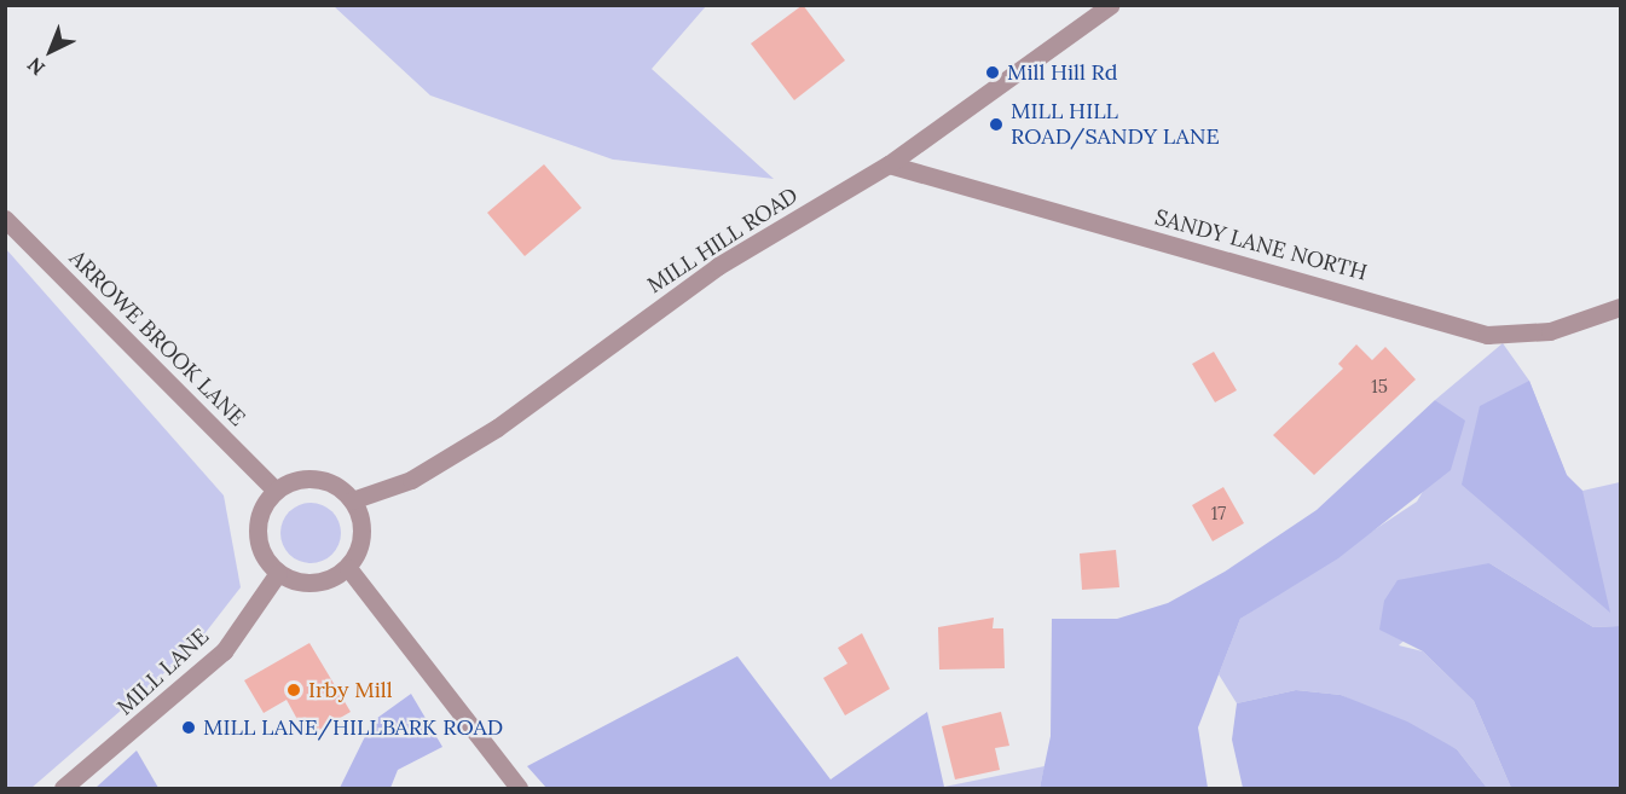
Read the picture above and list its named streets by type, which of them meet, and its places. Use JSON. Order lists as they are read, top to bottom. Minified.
{"streets":{"street":["MILL HILL ROAD","SANDY LANE NORTH","ARROWE BROOK LANE","MILL LANE"]},"crossings":[["MILL HILL ROAD","SANDY LANE NORTH"],["MILL HILL ROAD","ARROWE BROOK LANE"],["MILL HILL ROAD","MILL LANE"],["ARROWE BROOK LANE","MILL LANE"]],"places":["Mill Hill Rd","MILL HILL ROAD/SANDY LANE","Irby Mill","MILL LANE/HILLBARK ROAD"],"house_numbers":["15","17"],"north":"bottom left"}
